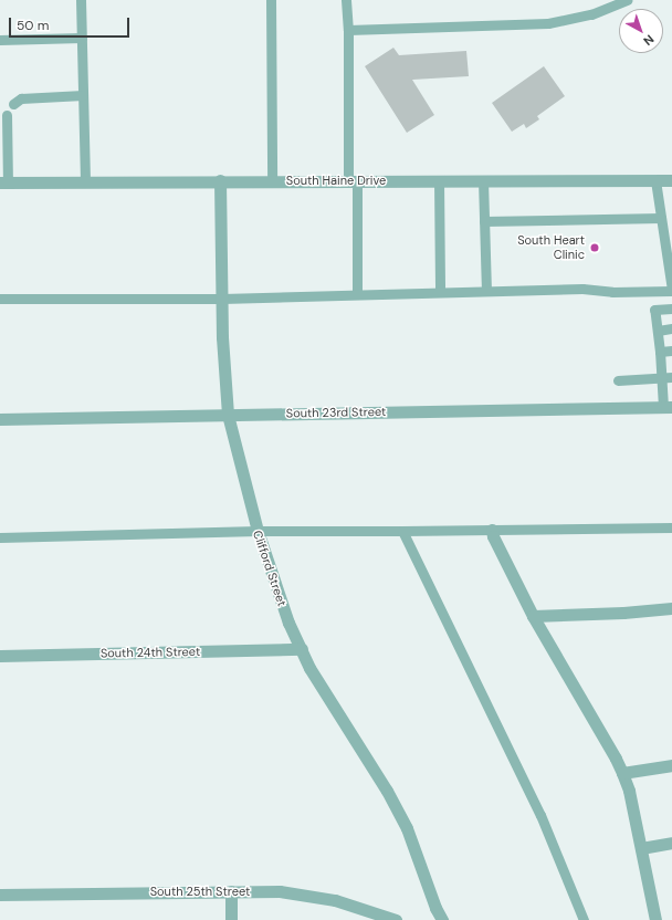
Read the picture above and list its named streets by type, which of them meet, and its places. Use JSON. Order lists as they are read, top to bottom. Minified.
{"streets":{"street":["South Haine Drive","South 23rd Street","Clifford Street","South 24th Street","South 25th Street"]},"crossings":[["South Haine Drive","Clifford Street"],["South 23rd Street","Clifford Street"],["Clifford Street","South 24th Street"]],"places":["South Heart Clinic"],"scale_bar":"50 m","north":"bottom right"}
